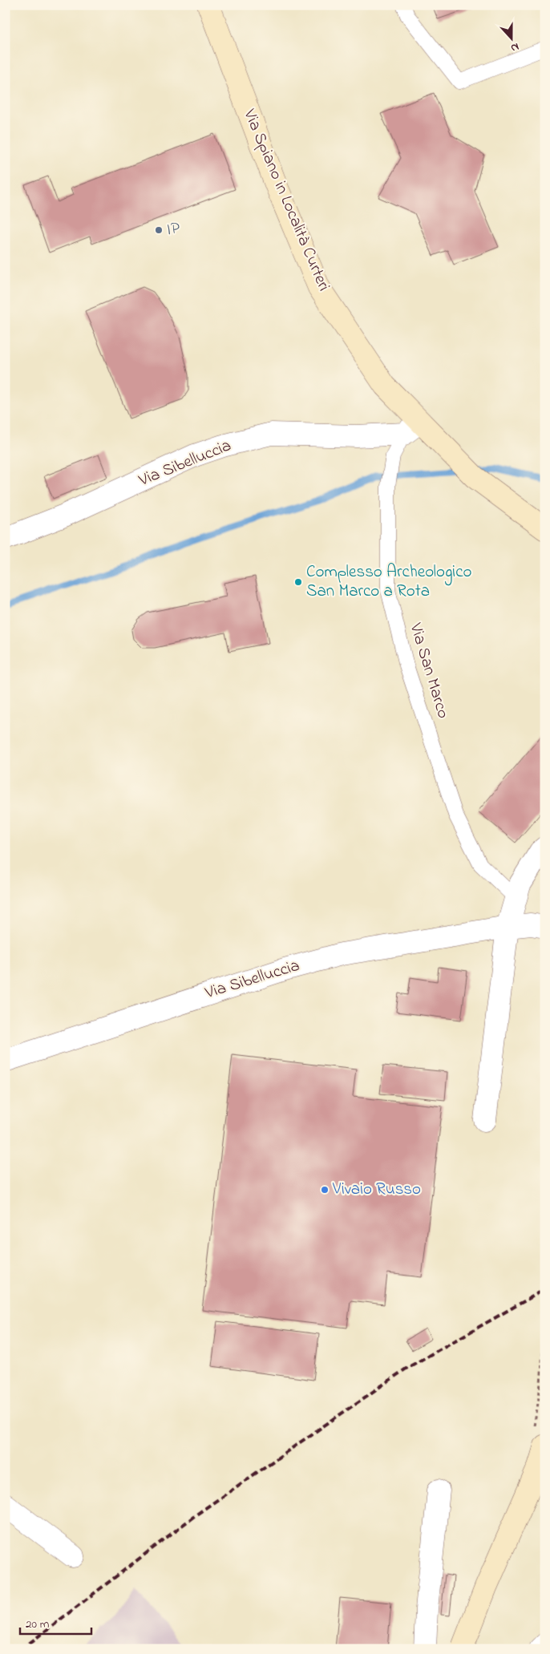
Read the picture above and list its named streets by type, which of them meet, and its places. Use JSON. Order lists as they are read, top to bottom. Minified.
{"streets":{"main road":["Via Spiano in Località Curteri"],"street":["Via Sibelluccia"],"lane":["Via San Marco"]},"crossings":[["Via Spiano in Località Curteri","Via Sibelluccia"],["Via Spiano in Località Curteri","Via San Marco"],["Via Sibelluccia","Via San Marco"]],"places":["IP","Complesso Archeologico San Marco a Rota","Vivaio Russo"],"scale_bar":"20 m","north":"bottom"}
